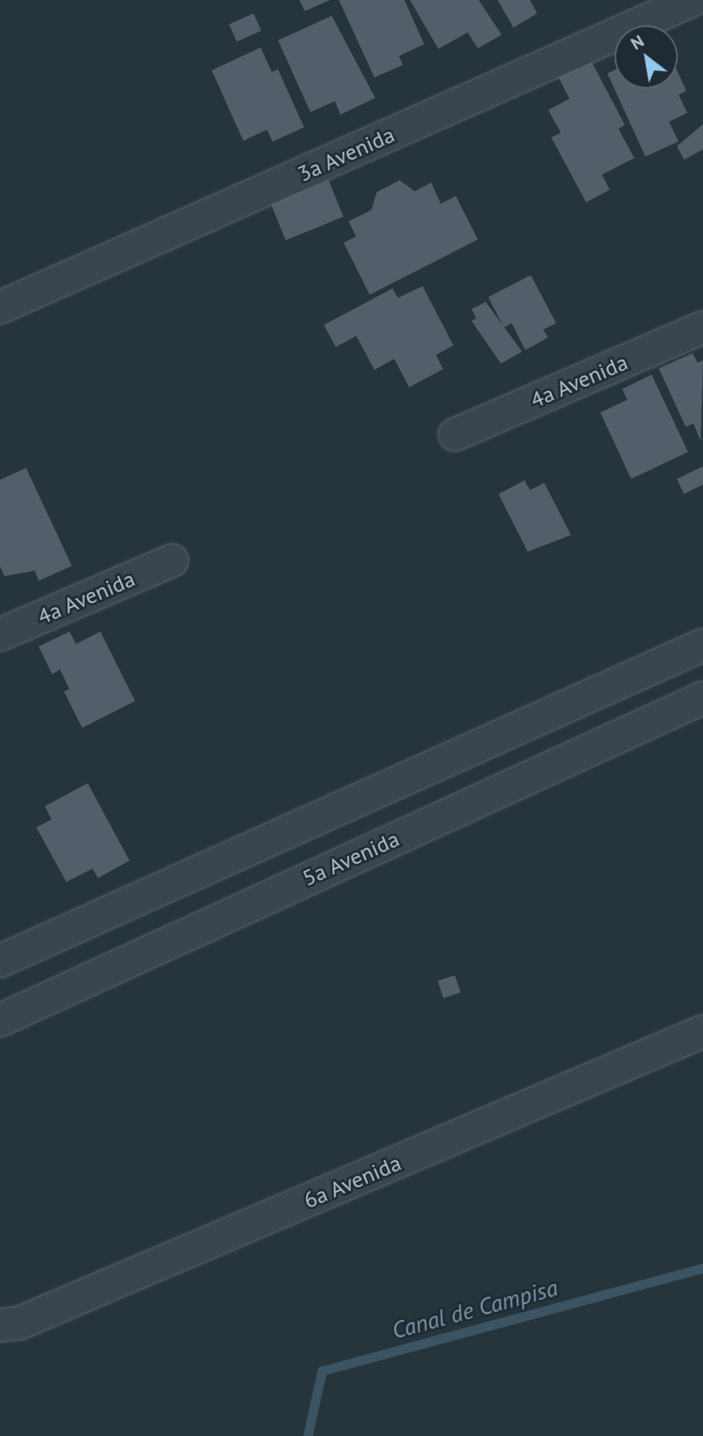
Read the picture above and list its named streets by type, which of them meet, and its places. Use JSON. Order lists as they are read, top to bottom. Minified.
{"streets":{"street":["3a Avenida","4a Avenida","5a Avenida","6a Avenida"]},"water":["Canal de Campisa"],"north":"top left"}
